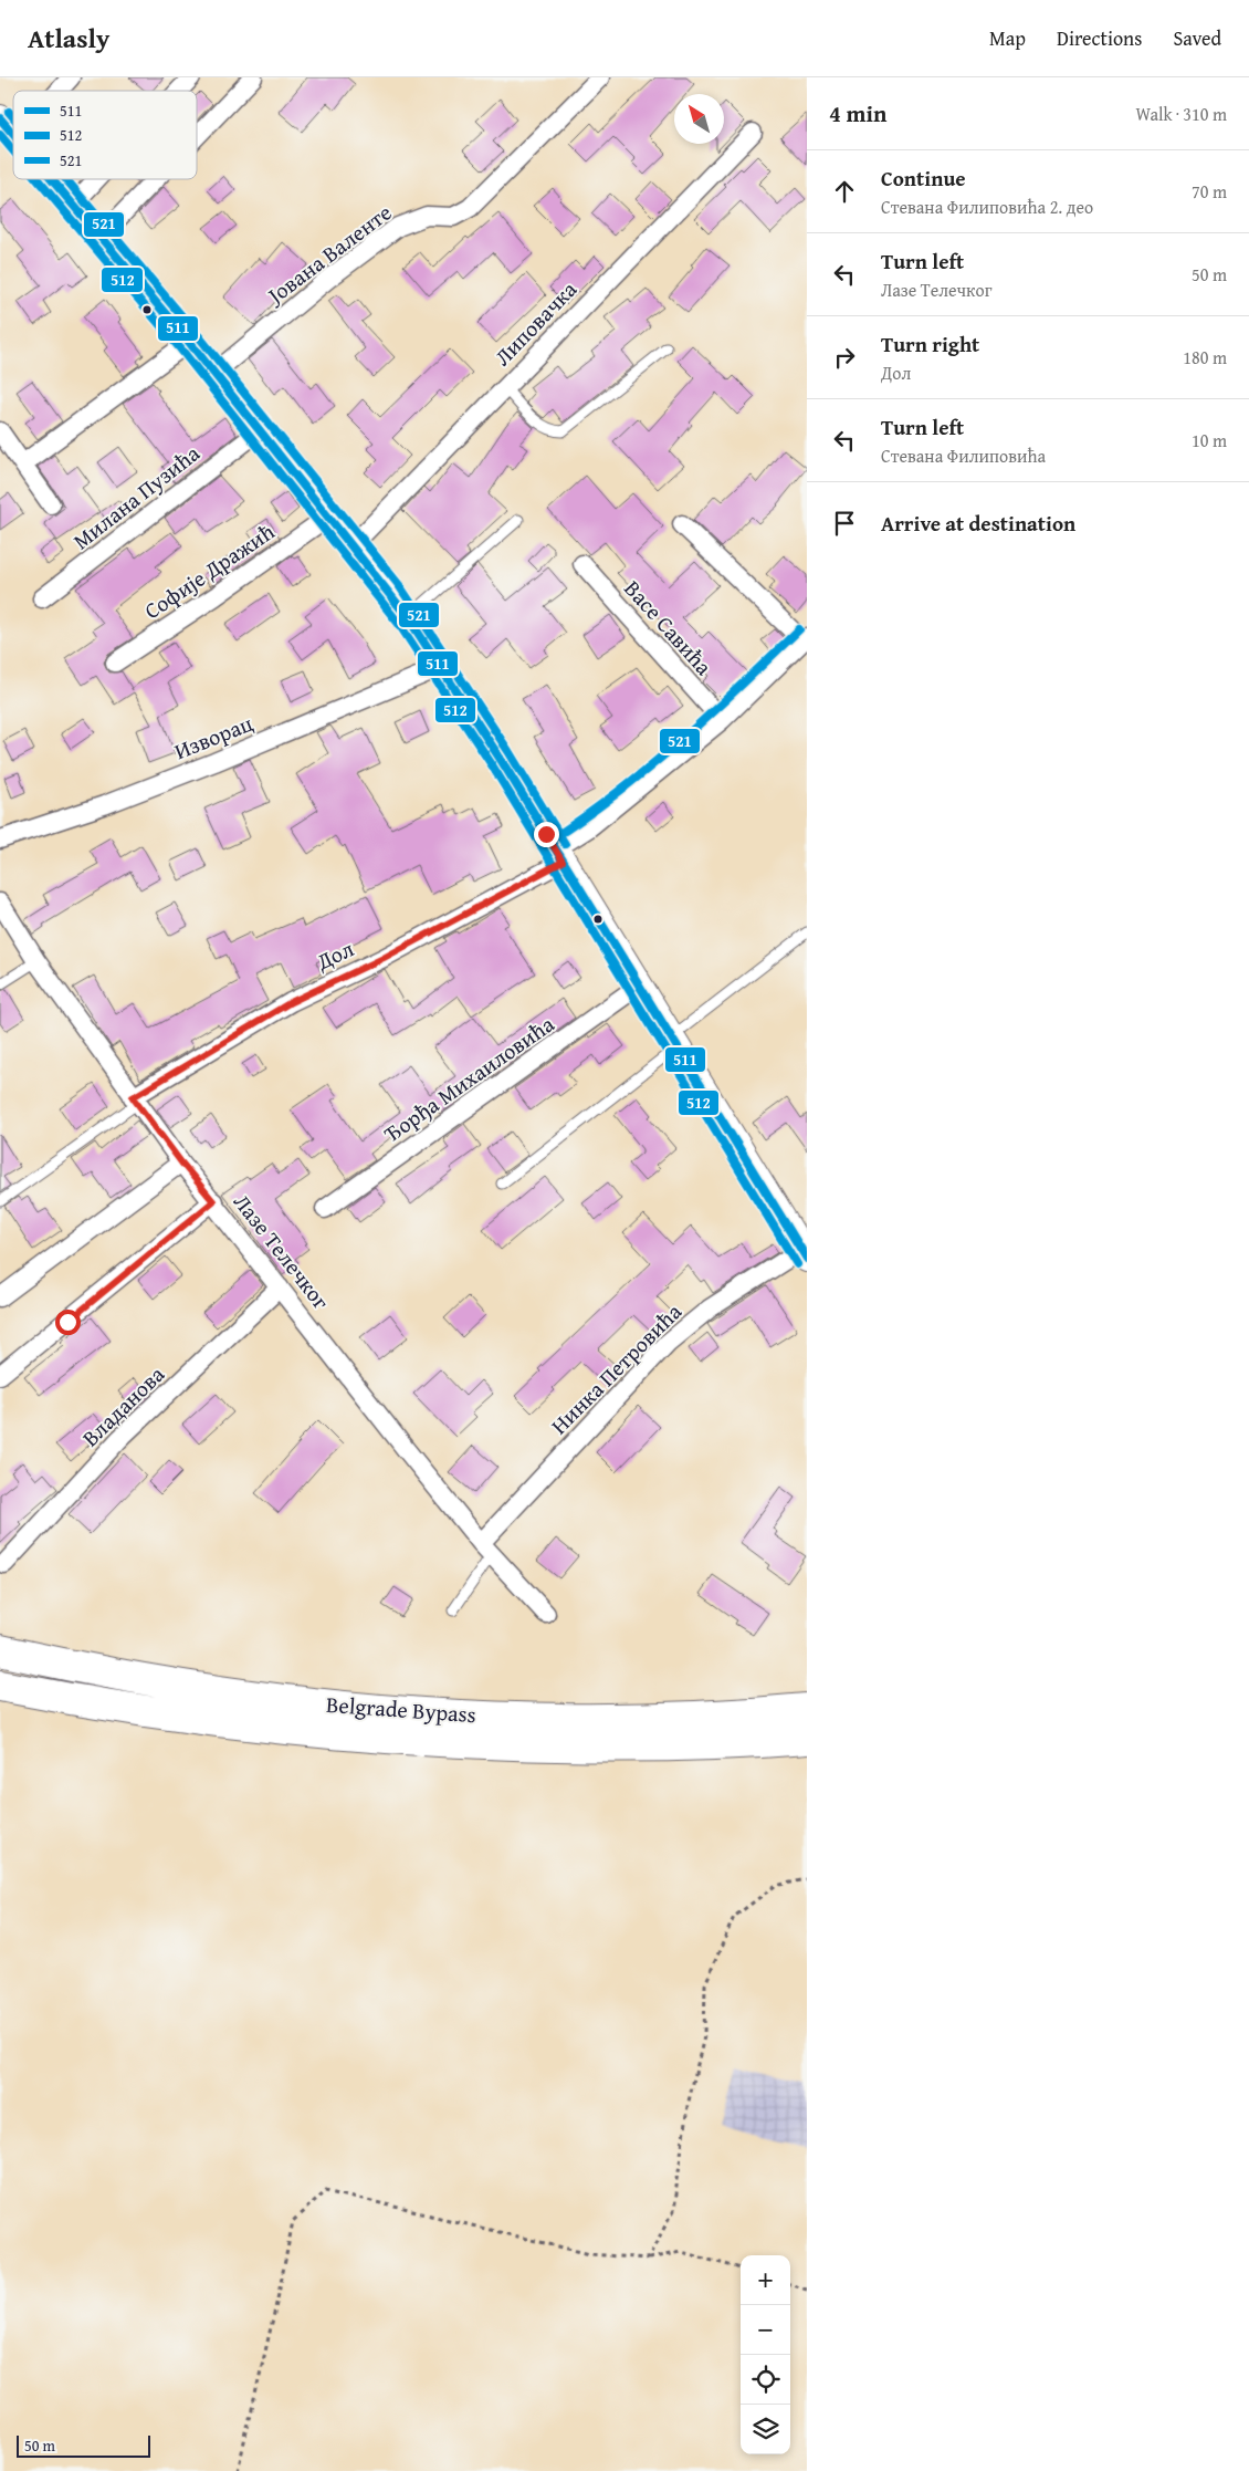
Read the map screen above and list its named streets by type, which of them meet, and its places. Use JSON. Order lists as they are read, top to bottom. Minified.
{"streets":{"highway":["Belgrade Bypass"],"street":["Јована Валенте","Липовачка","Милана Пузића","Софије Дражић","Васе Савића","Изворац","Дол","Ђорђа Михаиловића","Лазе Телечког","Нинка Петровића","Владанова"]},"crossings":[["Васе Савића","Дол"],["Дол","Лазе Телечког"],["Лазе Телечког","Нинка Петровића"],["Лазе Телечког","Владанова"]],"lines":["transit line 521","transit line 511","transit line 512"],"legend":["511","512","521"],"scale_bar":"50 m","north":"top left","page":{"header":"Atlasly","nav":["Map","Directions","Saved"],"heading":["4 min","Walk · 310 m"],"list":[["Continue","Стевана Филиповића 2. део","70 m"],["Turn left","Лазе Телечког","50 m"],["Turn right","Дол","180 m"],["Turn left","Стевана Филиповића","10 m"],"Arrive at destination"],"map_buttons":["+","−"],"scale":"50 m"}}
